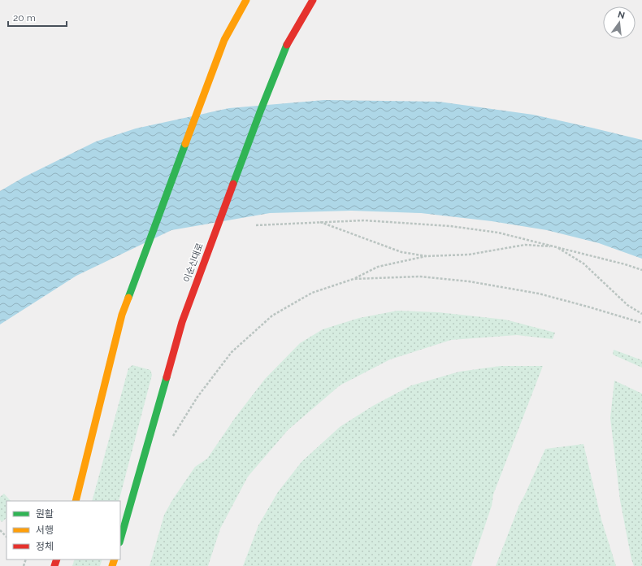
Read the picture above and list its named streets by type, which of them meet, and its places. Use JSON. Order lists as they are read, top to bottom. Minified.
{"streets":{"street":["이순신대로"]},"legend":["원활","서행","정체"],"scale_bar":"20 m","north":"top"}
